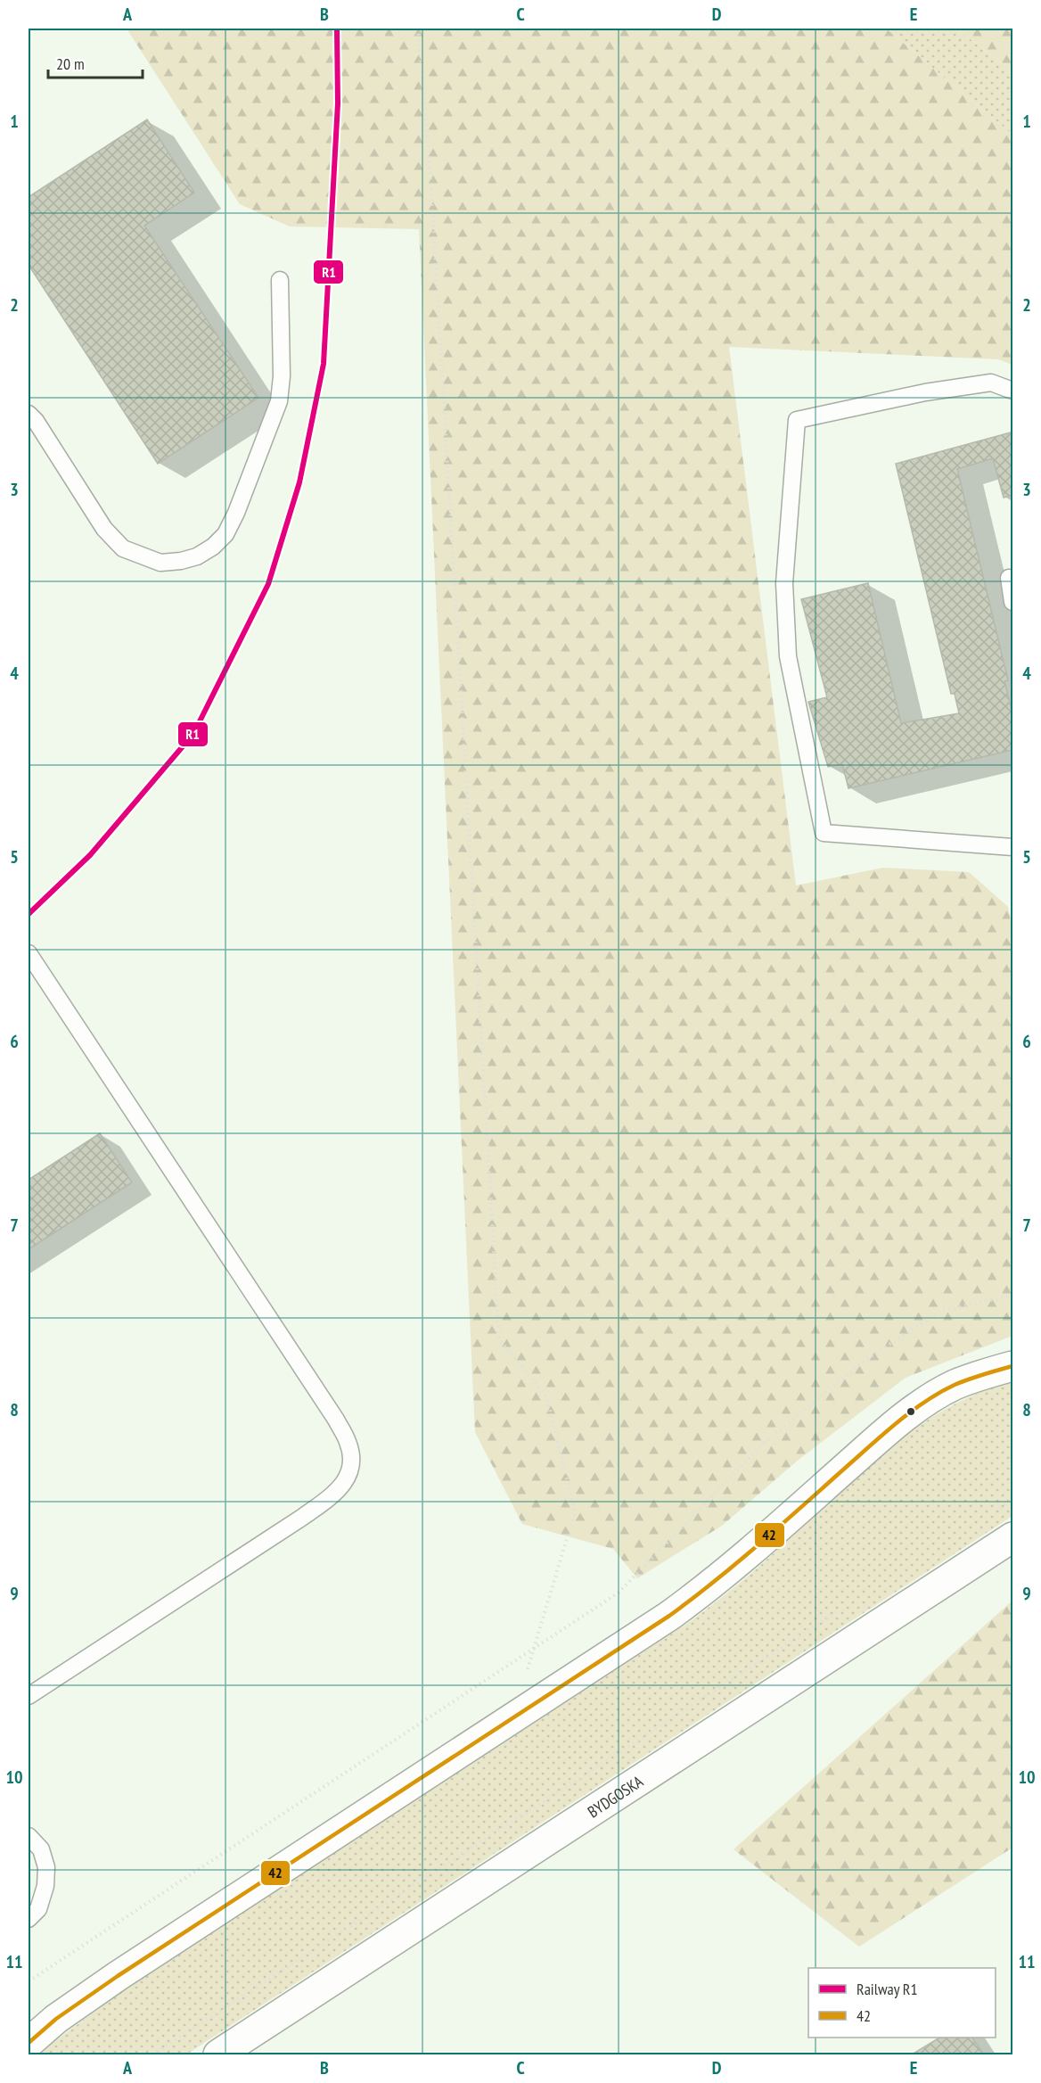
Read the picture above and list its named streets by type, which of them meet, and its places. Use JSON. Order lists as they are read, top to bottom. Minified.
{"streets":{"street":["BYDGOSKA"]},"lines":["rail line R1","transit line 42"],"legend":["Railway R1","42"],"scale_bar":"20 m","grid":{"columns":["A","B","C","D","E"],"rows":["1","2","3","4","5","6","7","8","9","10","11"]}}
